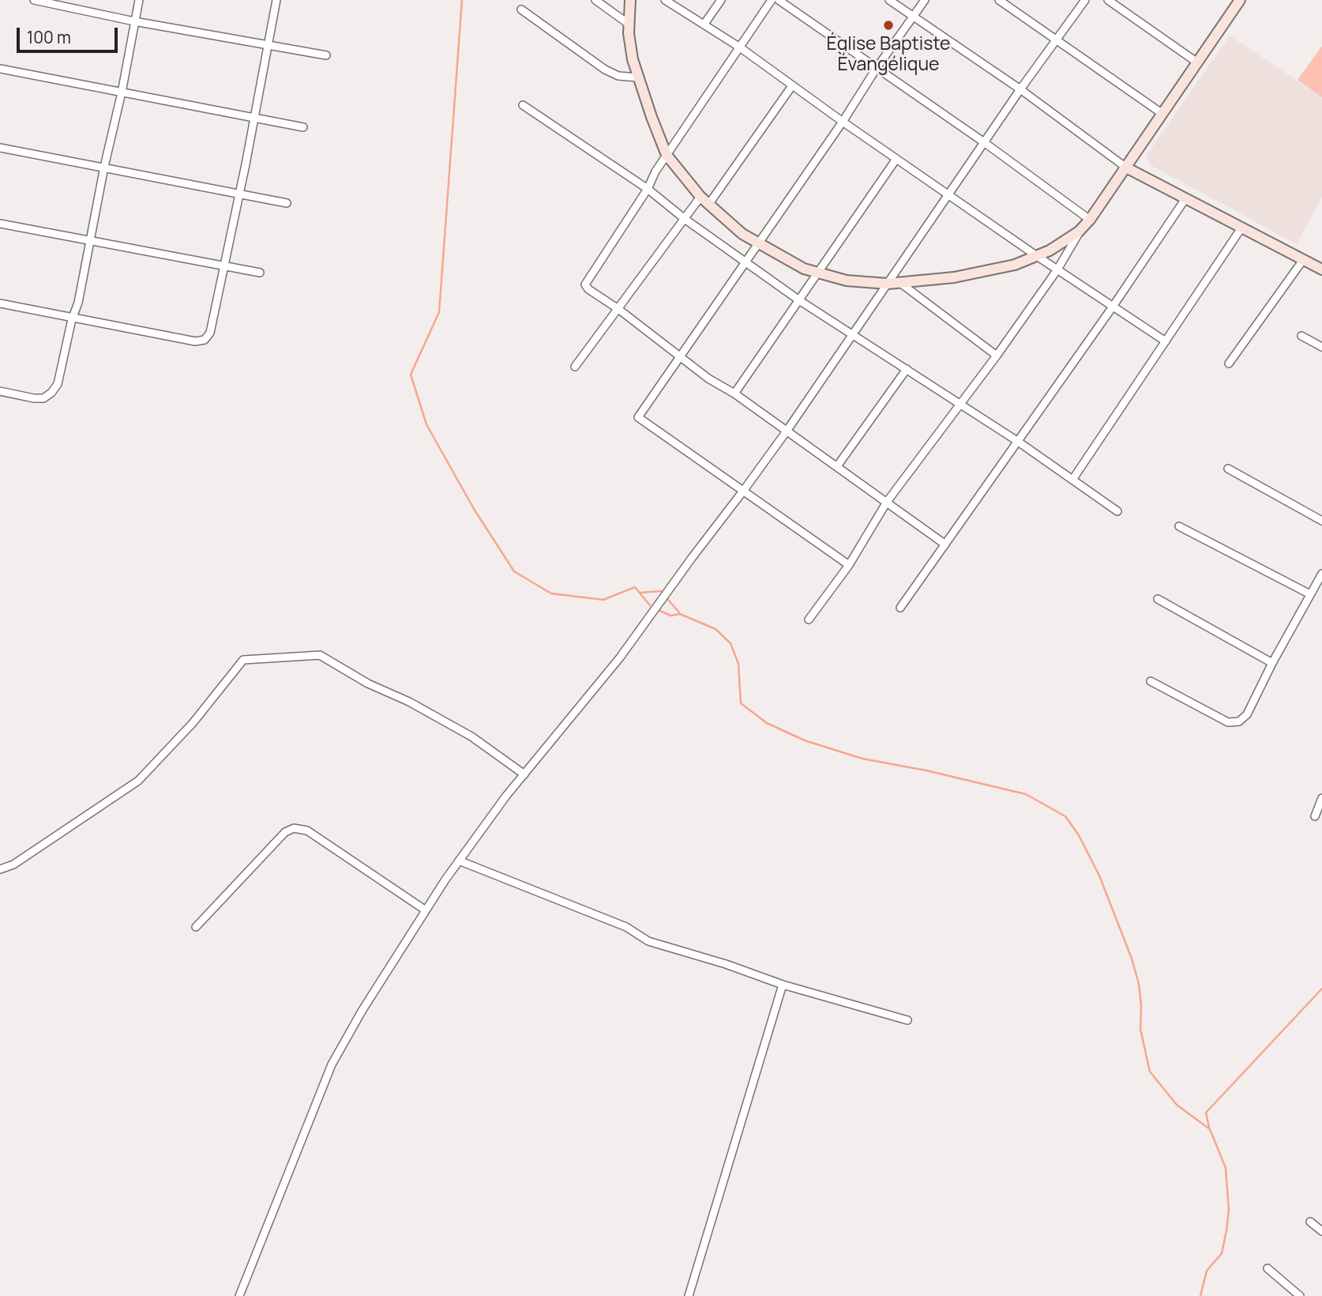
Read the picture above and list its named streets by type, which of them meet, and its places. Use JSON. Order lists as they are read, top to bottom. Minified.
{"places":["Église Baptiste Évangélique"],"scale_bar":"100 m"}
